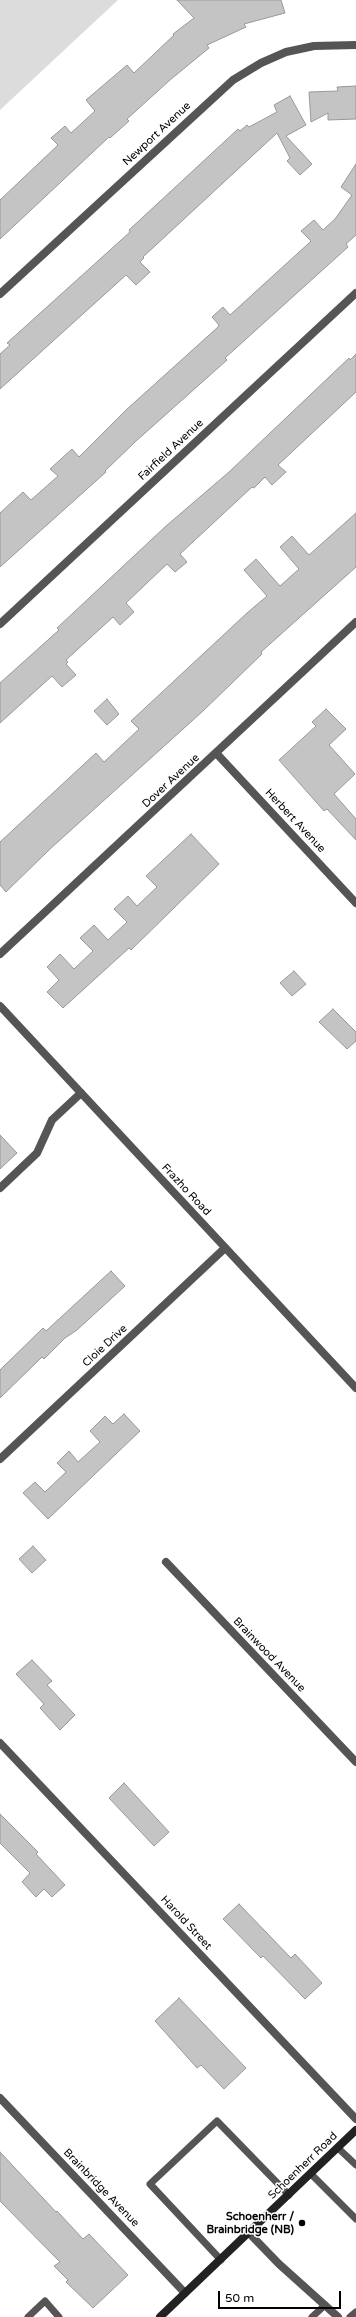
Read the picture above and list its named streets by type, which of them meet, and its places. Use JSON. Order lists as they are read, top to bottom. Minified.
{"streets":{"main road":["Schoenherr Road"],"street":["Newport Avenue","Fairfield Avenue","Dover Avenue","Herbert Avenue","Frazho Road","Cloie Drive","Brainwood Avenue","Harold Street","Brainbridge Avenue"]},"crossings":[["Dover Avenue","Herbert Avenue"],["Frazho Road","Cloie Drive"],["Schoenherr Road","Brainbridge Avenue"]],"places":["Schoenherr / Brainbridge (NB)"],"scale_bar":"50 m"}
